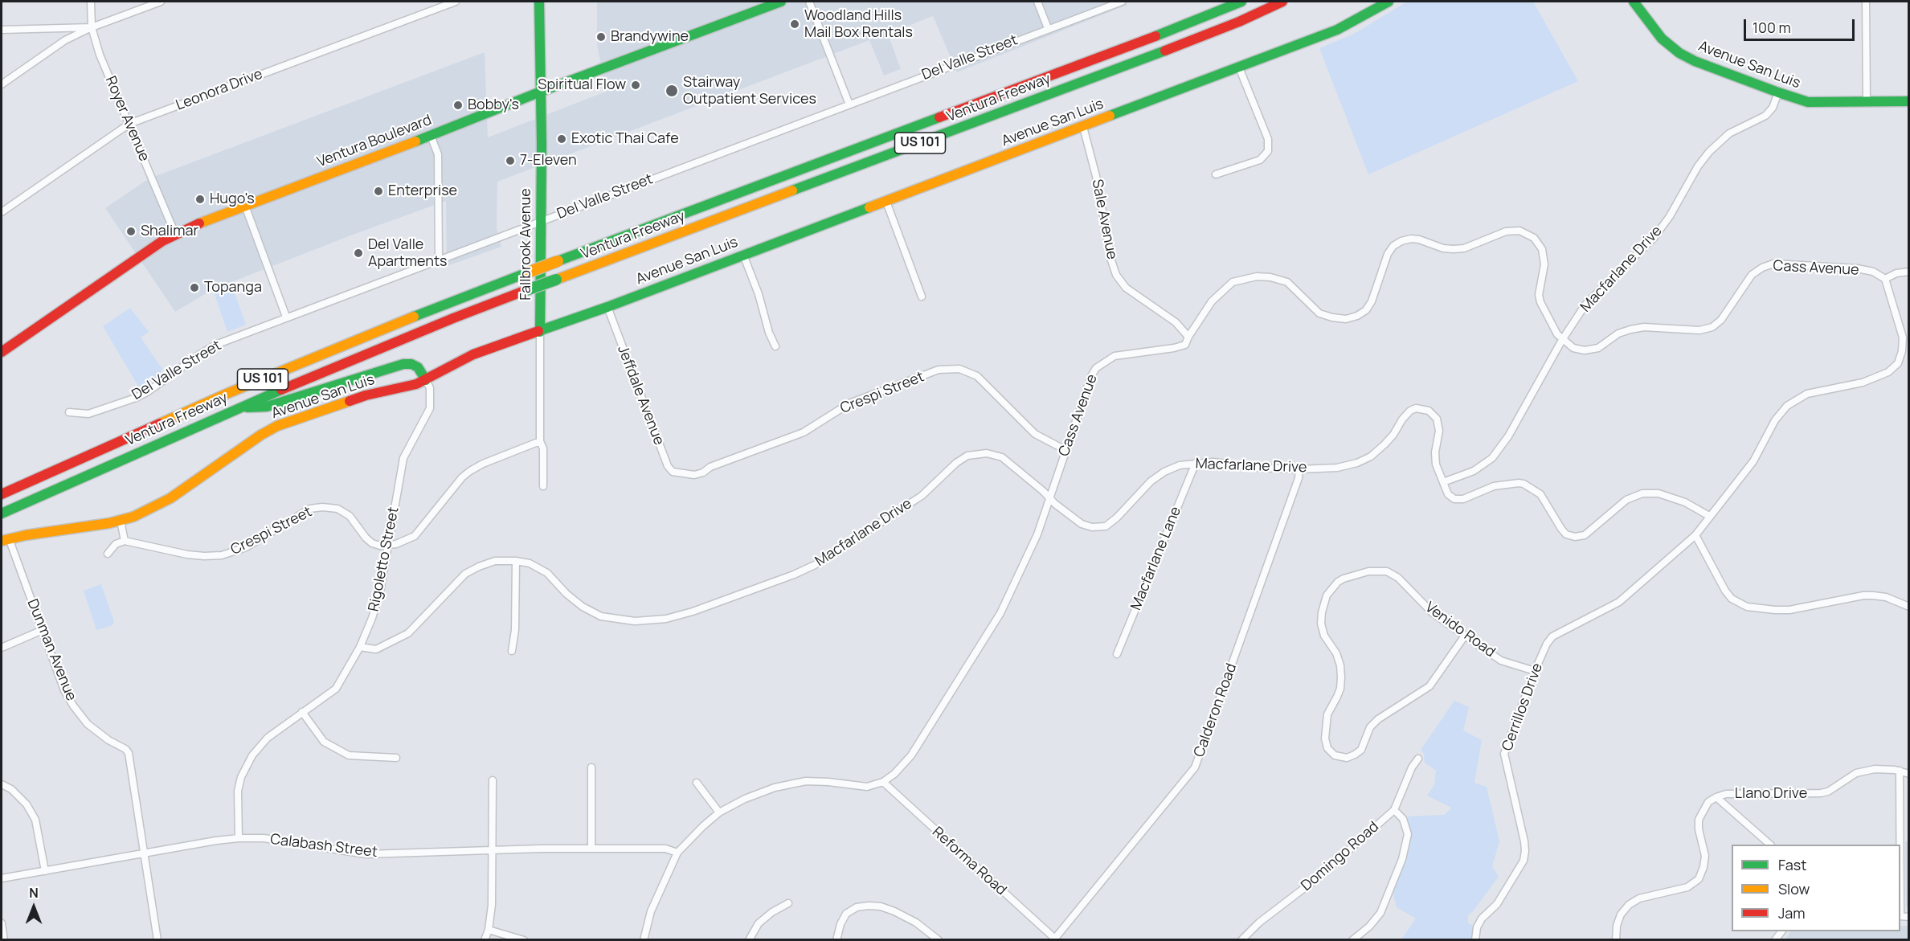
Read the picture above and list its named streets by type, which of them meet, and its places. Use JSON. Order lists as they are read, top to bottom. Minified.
{"streets":{"main road":["Avenue San Luis","Ventura Freeway","Ventura Boulevard","US 101","Fallbrook Avenue"],"street":["Del Valle Street","Leonora Drive","Royer Avenue","Sale Avenue","Cass Avenue","Macfarlane Drive","Crespi Street","Jeffdale Avenue","Macfarlane Lane","Rigoletto Street","Venido Road","Dunman Avenue","Cerrillos Drive","Calderon Road","Llano Drive","Calabash Street","Domingo Road","Reforma Road"]},"crossings":[["Del Valle Street","Fallbrook Avenue"],["Avenue San Luis","Sale Avenue"],["Avenue San Luis","Fallbrook Avenue"],["Avenue San Luis","Macfarlane Drive"],["Avenue San Luis","Jeffdale Avenue"],["Avenue San Luis","Rigoletto Street"],["Avenue San Luis","Dunman Avenue"],["Leonora Drive","Royer Avenue"],["Royer Avenue","Ventura Boulevard"],["Ventura Boulevard","Fallbrook Avenue"],["Sale Avenue","Cass Avenue"],["Cass Avenue","Macfarlane Drive"],["Cass Avenue","Crespi Street"],["Cass Avenue","Calabash Street"],["Cass Avenue","Reforma Road"],["Macfarlane Drive","Macfarlane Lane"],["Macfarlane Drive","Rigoletto Street"],["Macfarlane Drive","Calderon Road"],["Crespi Street","Jeffdale Avenue"],["Crespi Street","Rigoletto Street"],["Rigoletto Street","Calabash Street"],["Venido Road","Cerrillos Drive"],["Dunman Avenue","Calabash Street"],["Calderon Road","Reforma Road"]],"places":["Woodland Hills Mail Box Rentals","Brandywine","Spiritual Flow","Stairway Outpatient Services","Bobby's","Exotic Thai Cafe","7-Eleven","Enterprise","Hugo's","Shalimar","Del Valle Apartments","Topanga"],"legend":["Fast","Slow","Jam"],"scale_bar":"100 m","north":"top"}
